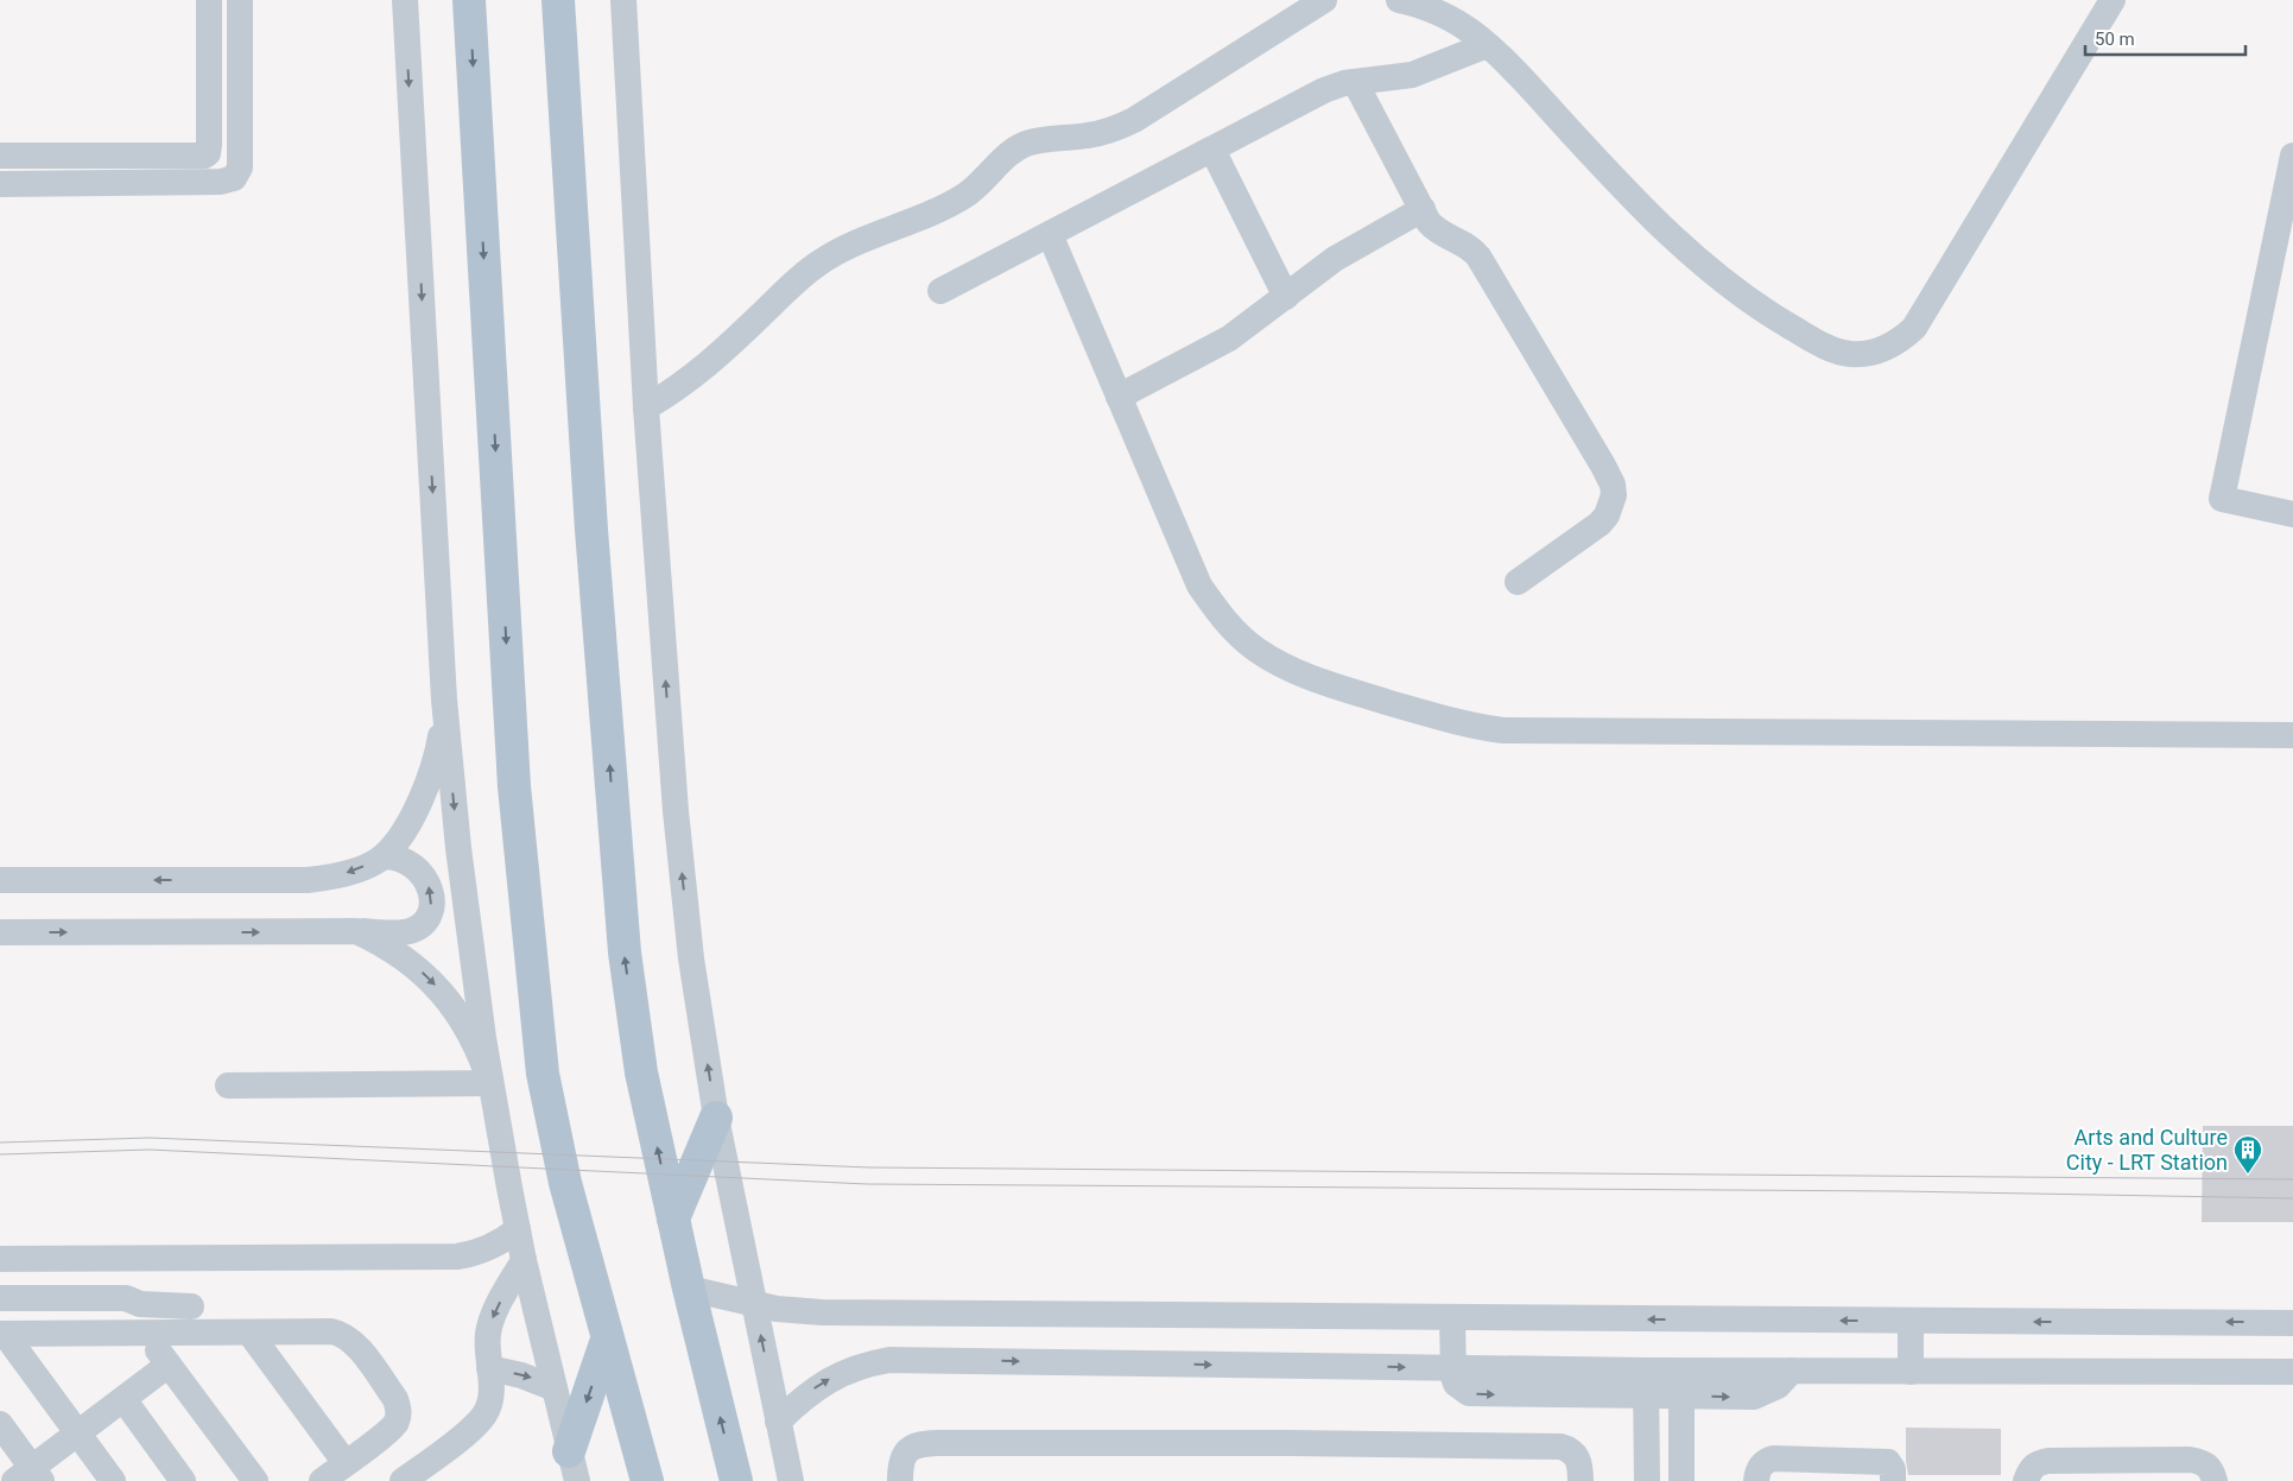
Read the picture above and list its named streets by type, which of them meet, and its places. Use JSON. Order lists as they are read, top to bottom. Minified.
{"places":{"building":["Arts and Culture City - LRT Station"]},"scale_bar":"50 m"}
